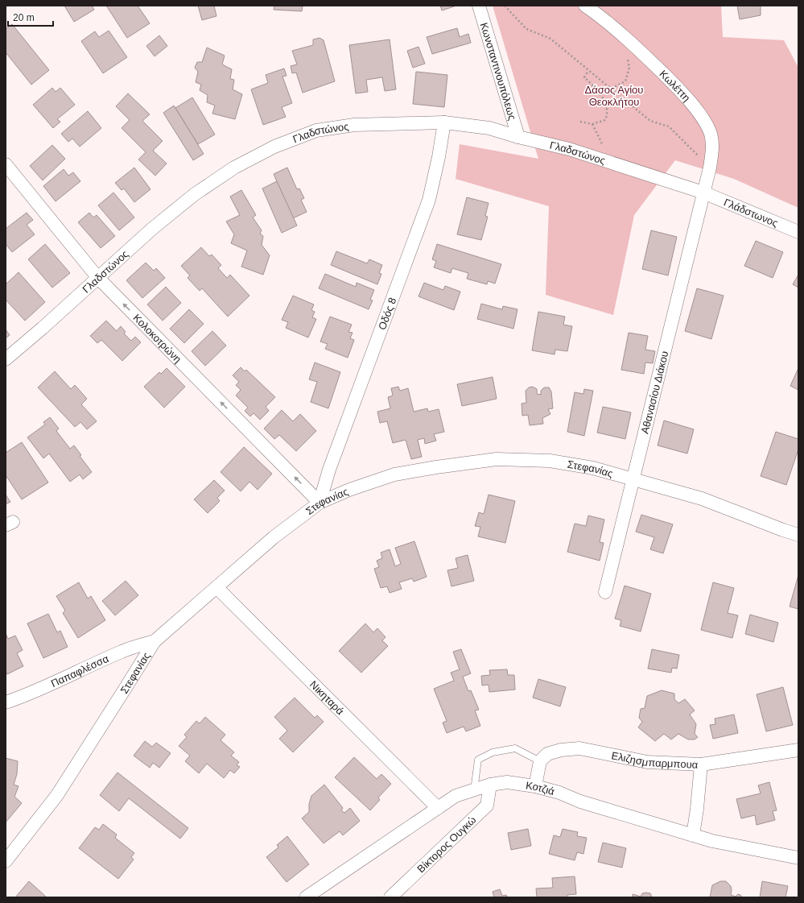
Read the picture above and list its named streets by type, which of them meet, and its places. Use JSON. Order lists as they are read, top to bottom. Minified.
{"streets":{"street":["Κωνσταντινουπόλεως","Κωλέττη","Γλαδστώνος","Γλάδστωνος","Οδός 8","Κολοκοτρώνη","Αθανασίου Διάκου","Στεφανίας","Παπαφλέσσα","Νικηταρά","Ελιζησμπαρμπουα","Κοτζιά","Βίκτορος Ουγκώ"]},"crossings":[["Κωνσταντινουπόλεως","Γλαδστώνος"],["Κωλέττη","Γλαδστώνος"],["Κωλέττη","Γλάδστωνος"],["Κωλέττη","Αθανασίου Διάκου"],["Γλαδστώνος","Γλάδστωνος"],["Γλαδστώνος","Οδός 8"],["Γλαδστώνος","Κολοκοτρώνη"],["Γλαδστώνος","Αθανασίου Διάκου"],["Γλάδστωνος","Αθανασίου Διάκου"],["Οδός 8","Κολοκοτρώνη"],["Οδός 8","Στεφανίας"],["Κολοκοτρώνη","Στεφανίας"],["Αθανασίου Διάκου","Στεφανίας"],["Στεφανίας","Παπαφλέσσα"],["Στεφανίας","Νικηταρά"],["Νικηταρά","Κοτζιά"],["Κοτζιά","Βίκτορος Ουγκώ"]],"one_way":["Κολοκοτρώνη"],"parks":["Δάσος Αγίου Θεοκλήτου"],"scale_bar":"20 m"}
